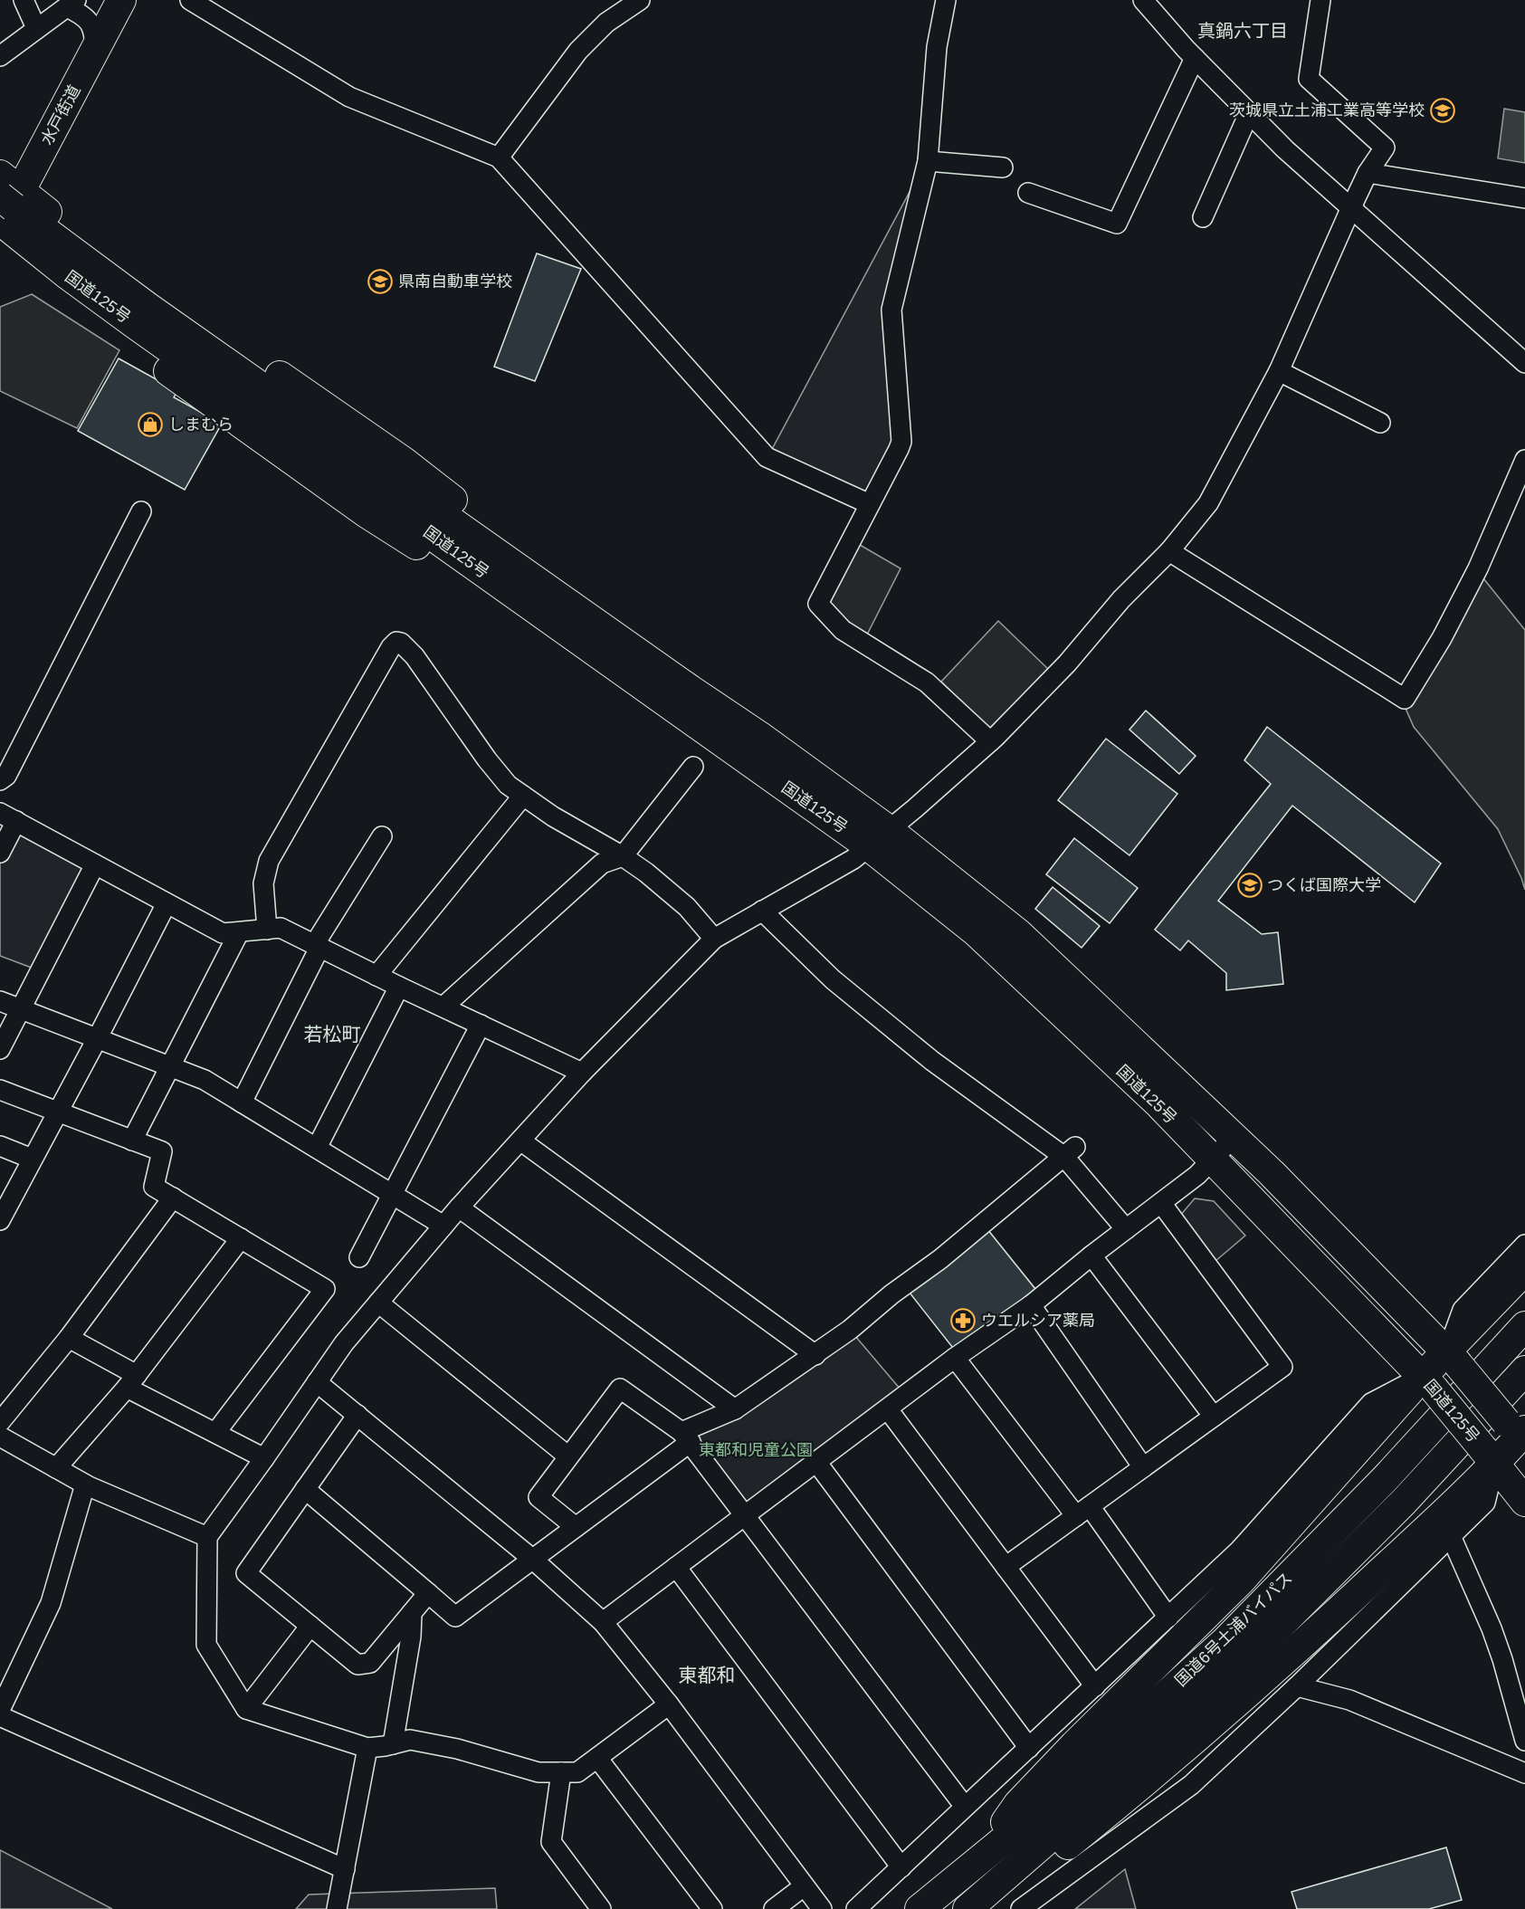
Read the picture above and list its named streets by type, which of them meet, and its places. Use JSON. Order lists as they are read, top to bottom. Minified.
{"streets":{"highway":["水戸街道","国道125号","国道6号土浦バイパス"]},"crossings":[["水戸街道","国道125号"]],"districts":["真鍋六丁目","若松町","東都和"],"parks":["東都和児童公園"],"places":{"school or university":["茨城県立土浦工業高等学校","県南自動車学校","つくば国際大学"],"shop":["しまむら"],"pharmacy":["ウエルシア薬局"]}}
